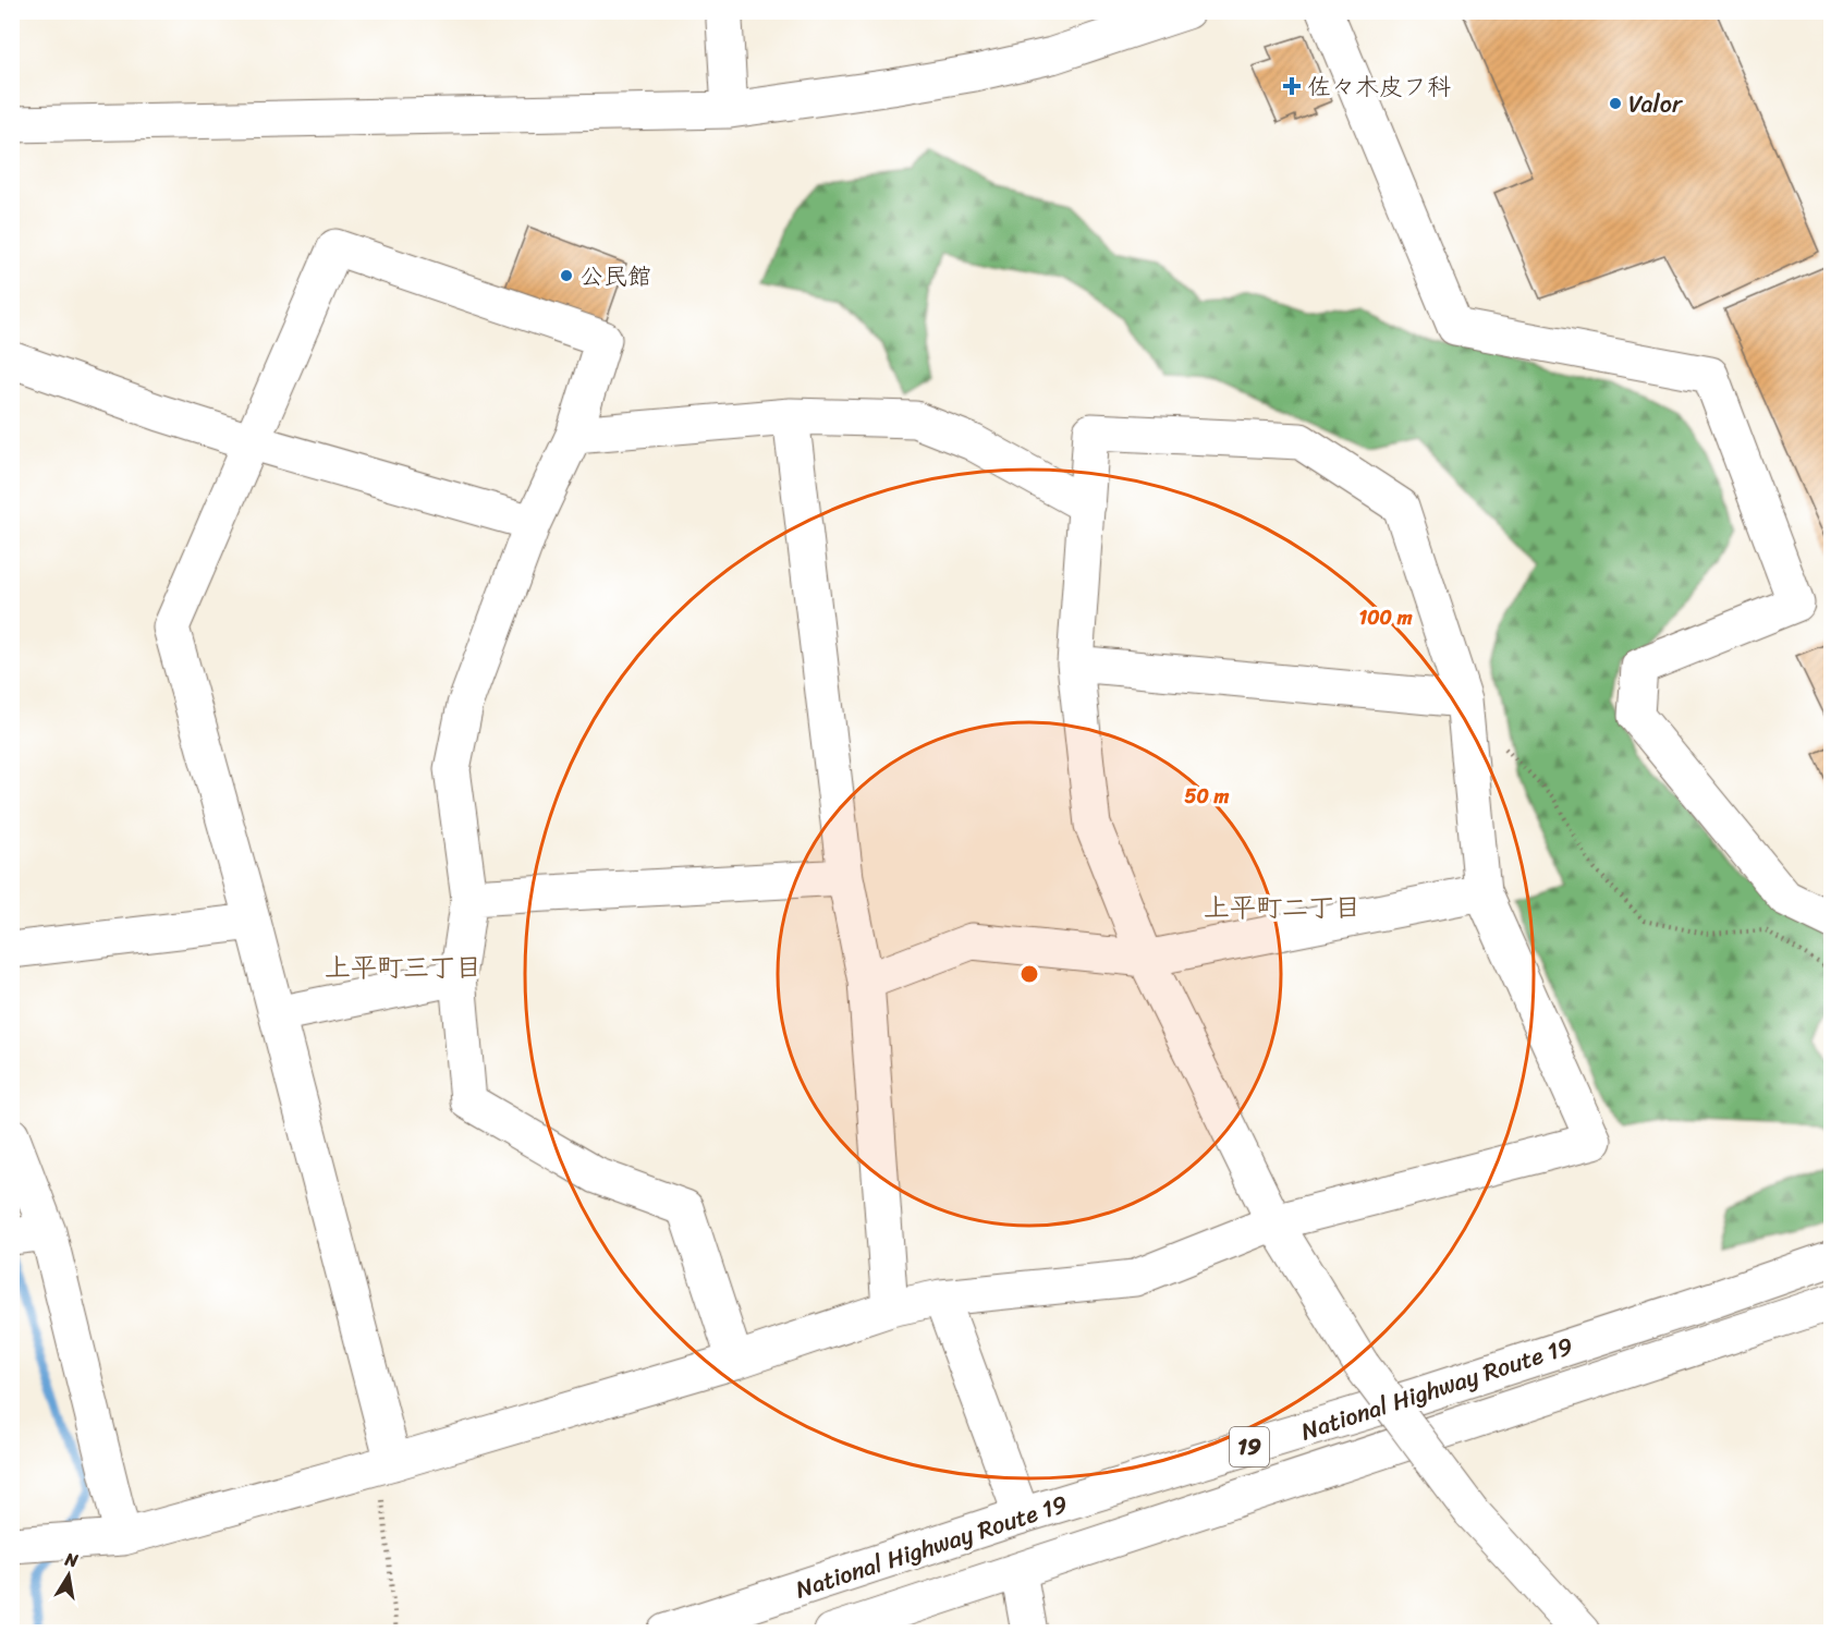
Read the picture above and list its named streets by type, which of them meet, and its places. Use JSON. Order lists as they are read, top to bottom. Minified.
{"streets":{"main road":["National Highway Route 19","19"]},"districts":["上平町二丁目","上平町三丁目"],"places":{"health":["佐々木皮フ科"],"other":["Valor","公民館"]},"north":"top","rings":["100 m","50 m"]}
